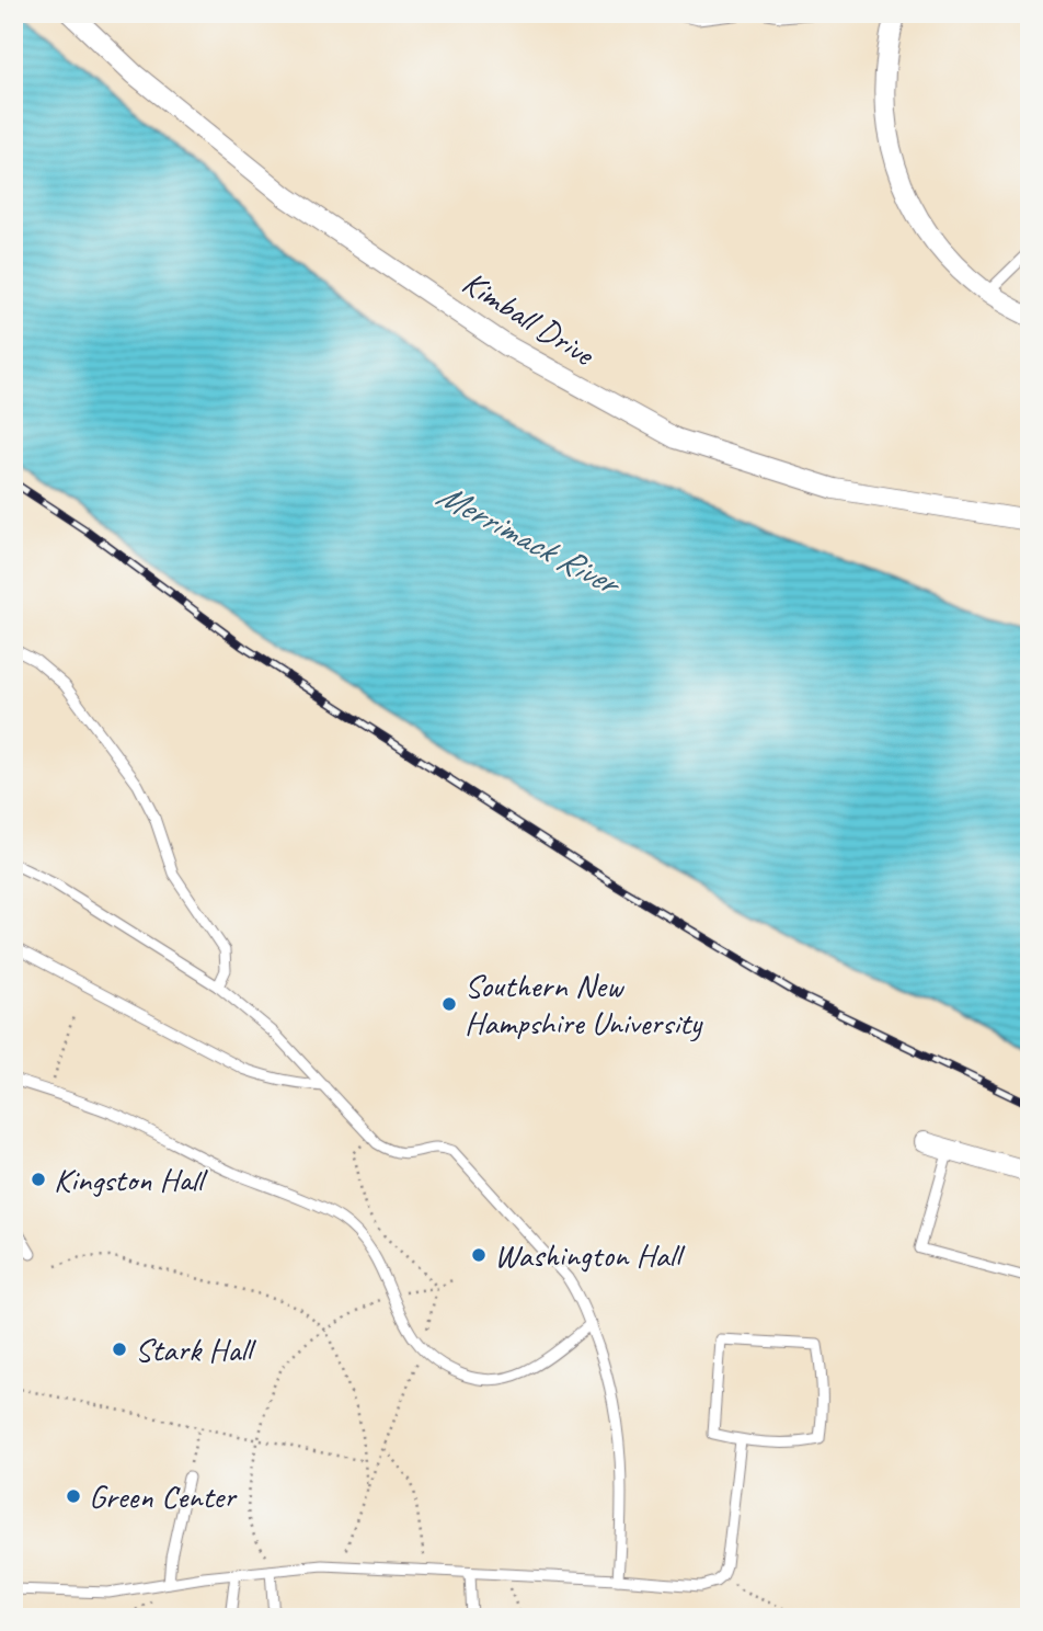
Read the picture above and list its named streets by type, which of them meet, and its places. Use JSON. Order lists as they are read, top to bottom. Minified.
{"streets":{"street":["Kimball Drive"]},"water":["Merrimack River"],"places":["Southern New Hampshire University","Kingston Hall","Washington Hall","Stark Hall","Green Center"]}
